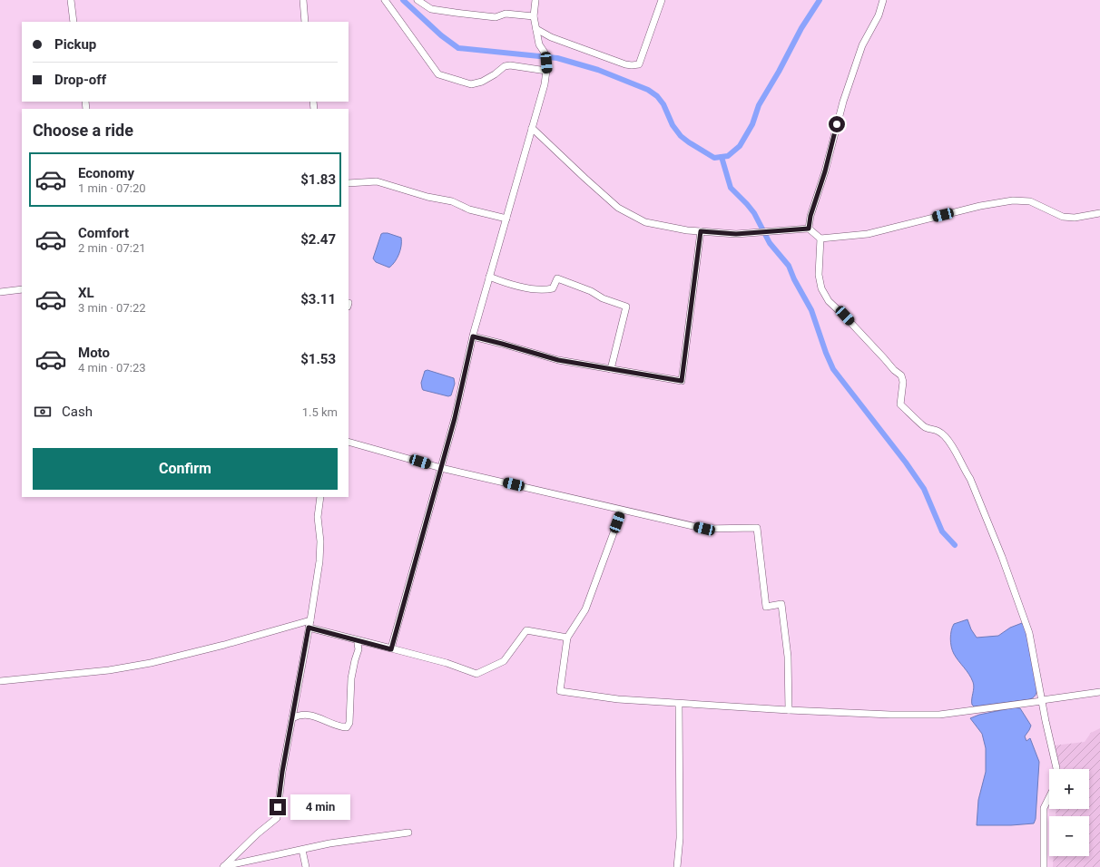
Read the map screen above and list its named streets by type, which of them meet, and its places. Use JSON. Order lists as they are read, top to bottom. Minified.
{"page":{"banner":["Pickup","Drop-off"],"heading":"Choose a ride","list":[{"name":"Economy","note":"1 min · 07:20","value":"$1.83"},{"name":"Comfort","note":"2 min · 07:21","value":"$2.47"},{"name":"XL","note":"3 min · 07:22","value":"$3.11"},{"name":"Moto","note":"4 min · 07:23","value":"$1.53"}],"pay":["Cash","1.5 km"],"buttons":"Confirm","map_buttons":["+","−"],"bubble":"4 min"}}
